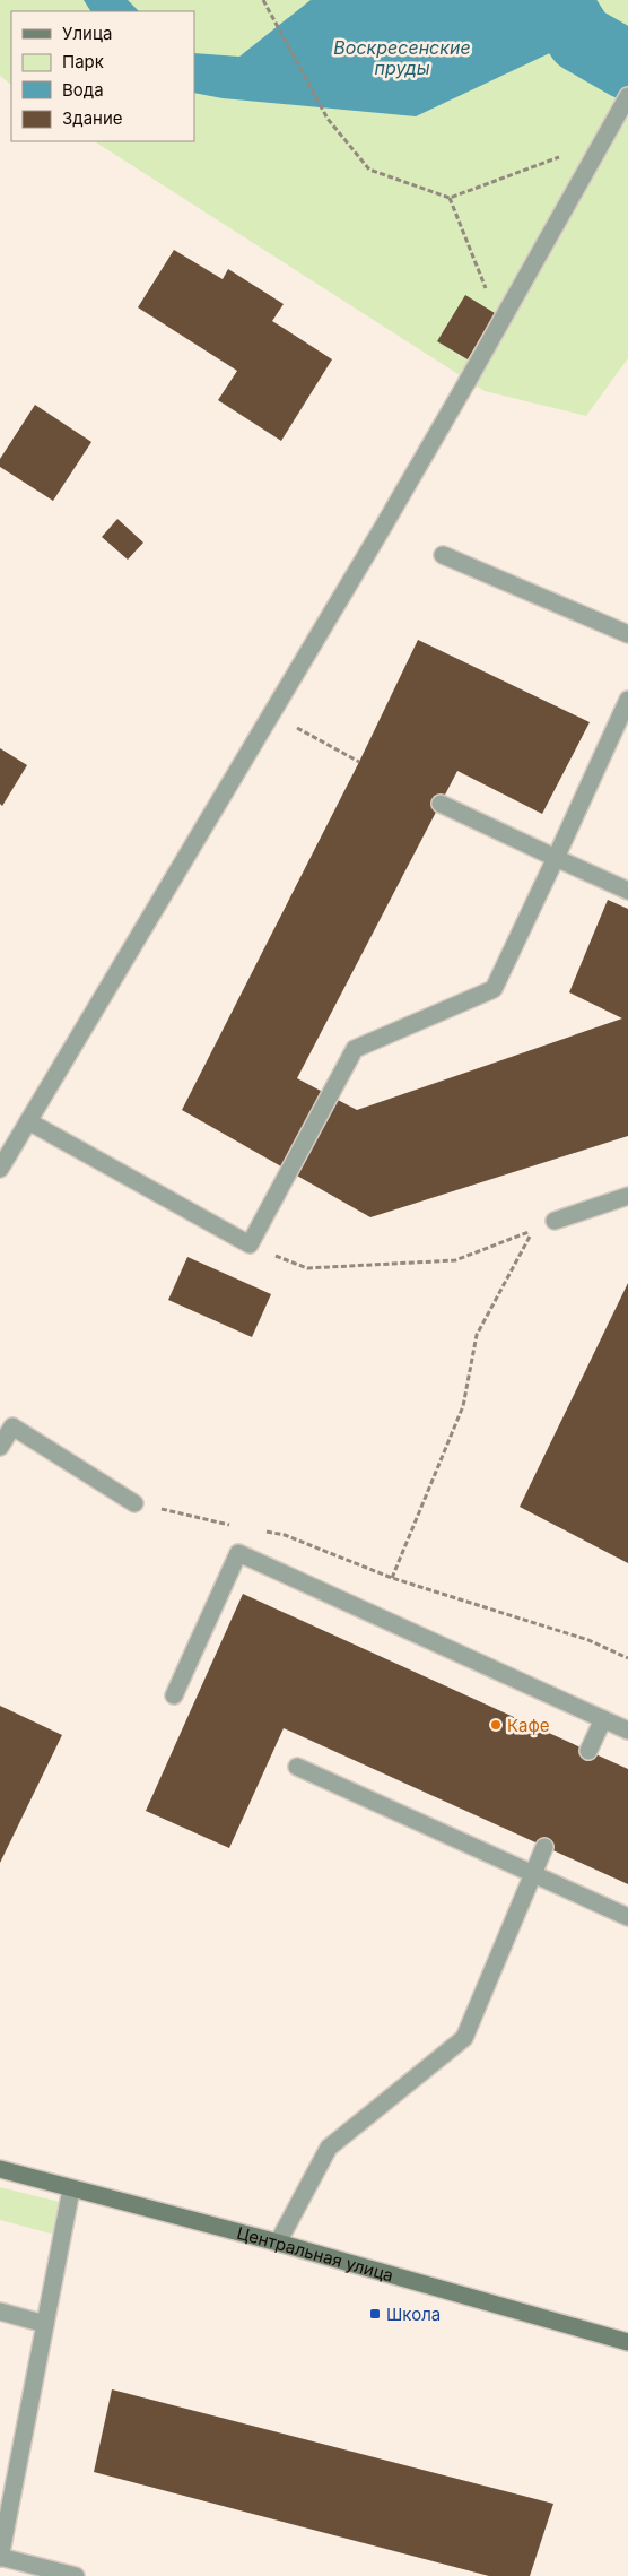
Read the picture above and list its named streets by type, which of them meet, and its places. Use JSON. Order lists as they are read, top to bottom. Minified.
{"streets":{"main road":["Центральная улица"]},"water":["Воскресенские пруды"],"places":{"other":["Кафе"],"transit":["Школа"]},"legend":["Улица","Парк","Вода","Здание"]}
